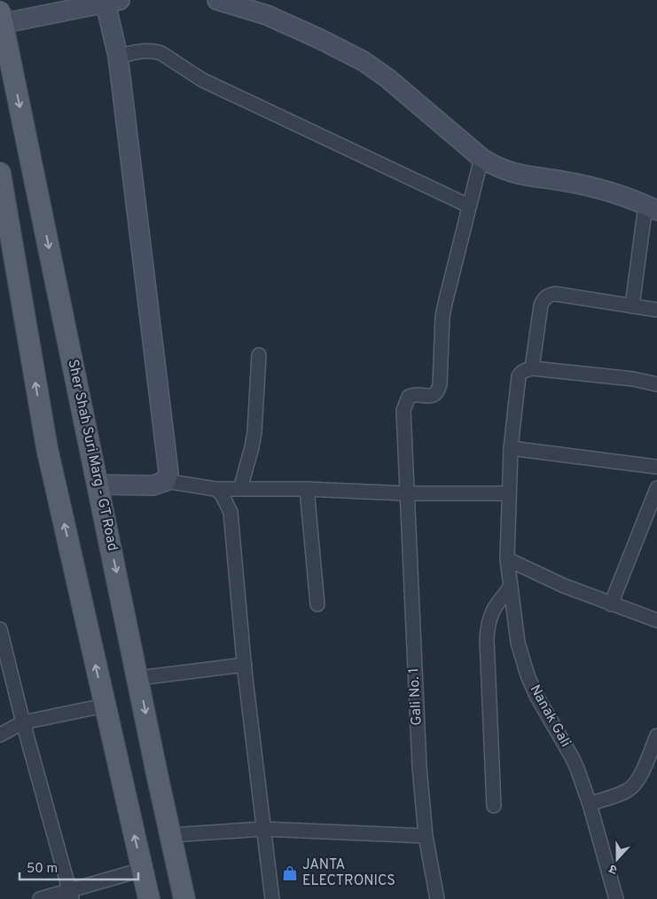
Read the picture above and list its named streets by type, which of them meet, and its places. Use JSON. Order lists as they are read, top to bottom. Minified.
{"streets":{"main road":["Sher Shah Suri Marg - GT Road"],"street":["Gali No. 1","Nanak Gali"]},"places":{"shop":["JANTA ELECTRONICS"]},"scale_bar":"50 m","north":"bottom"}
